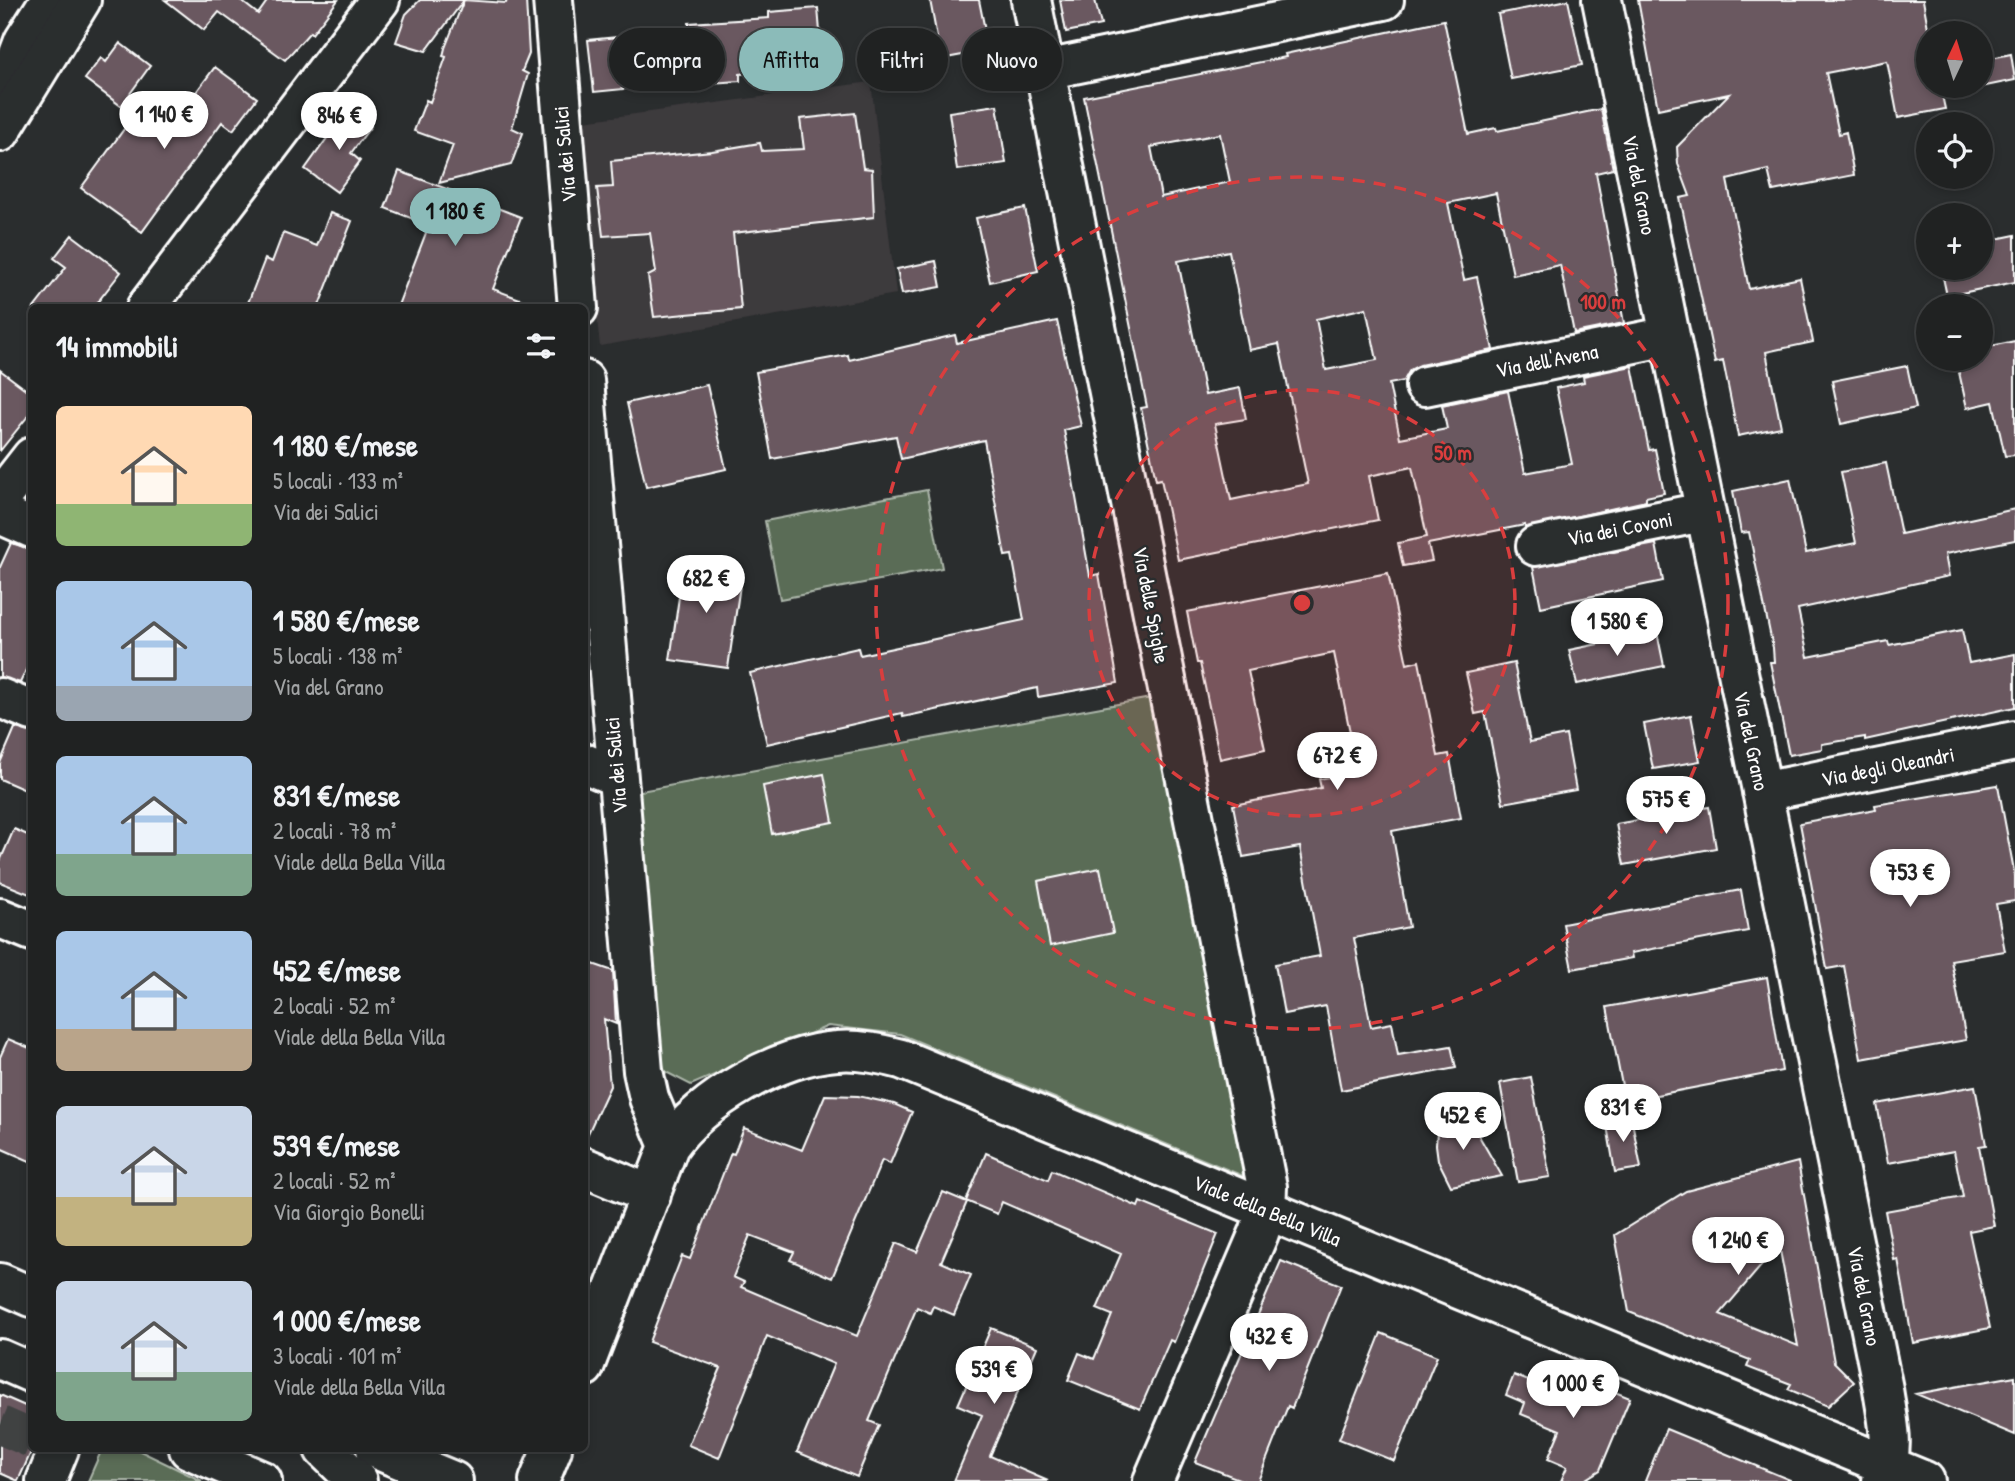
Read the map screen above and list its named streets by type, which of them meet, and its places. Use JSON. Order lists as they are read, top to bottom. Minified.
{"streets":{"street":["Via dei Salici","Via del Grano","Via dell'Avena","Via dei Covoni","Via delle Spighe","Via degli Oleandri","Viale della Bella Villa"]},"crossings":[["Via dei Salici","Viale della Bella Villa"],["Via del Grano","Via dell'Avena"],["Via del Grano","Via dei Covoni"],["Via del Grano","Via degli Oleandri"],["Via del Grano","Viale della Bella Villa"],["Via delle Spighe","Viale della Bella Villa"]],"north":"top","page":{"map_buttons":["+","−"],"chip":["Compra","Affitta","Filtri","Nuovo"],"price":["1 140 €","846 €","1 180 €","682 €","1 580 €","672 €","575 €","753 €","831 €","452 €","1 240 €","432 €","539 €","1 000 €"],"heading":"14 immobili","list":[{"name":"1 180 €/mese","note":"5 locali · 133 m² · Via dei Salici"},{"name":"1 580 €/mese","note":"5 locali · 138 m² · Via del Grano"},{"name":"831 €/mese","note":"2 locali · 78 m² · Viale della Bella Villa"},{"name":"452 €/mese","note":"2 locali · 52 m² · Viale della Bella Villa"},{"name":"539 €/mese","note":"2 locali · 52 m² · Via Giorgio Bonelli"},{"name":"1 000 €/mese","note":"3 locali · 101 m² · Viale della Bella Villa"}]},"rings":["100 m","50 m"]}
